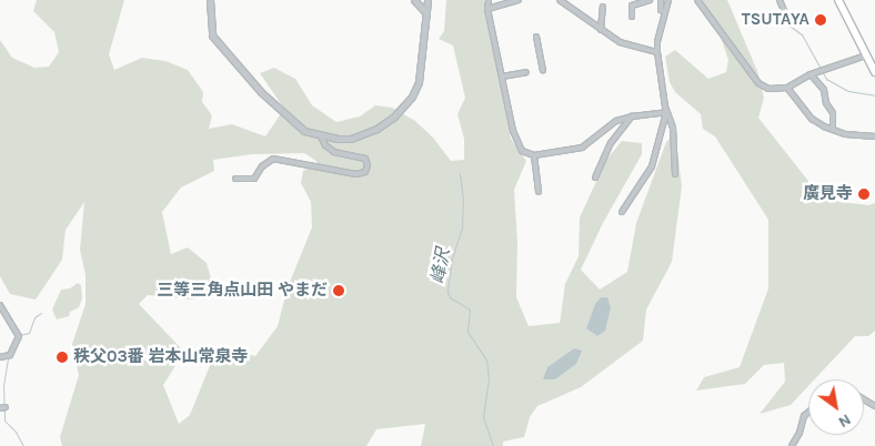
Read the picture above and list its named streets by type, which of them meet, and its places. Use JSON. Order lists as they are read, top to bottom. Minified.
{"water":["峰沢"],"places":["TSUTAYA","廣見寺","三等三角点山田 やまだ","秩父03番 岩本山常泉寺"],"north":"bottom right"}
